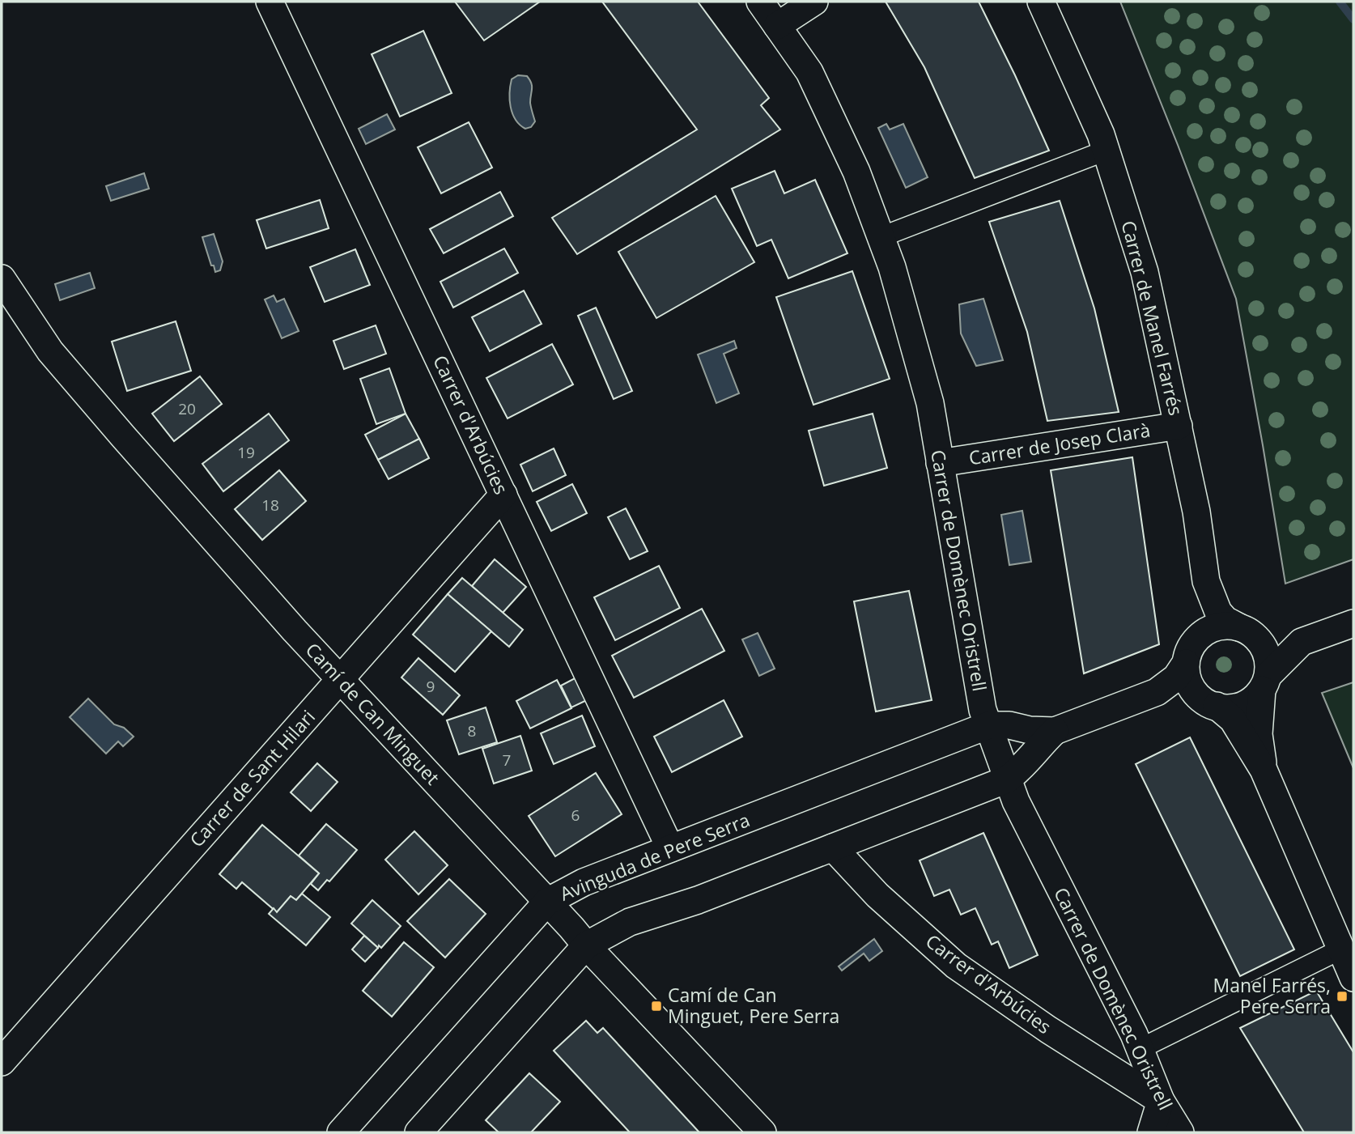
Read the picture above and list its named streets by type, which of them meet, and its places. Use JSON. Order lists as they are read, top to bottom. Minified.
{"streets":{"street":["Carrer de Manel Farrés","Carrer d'Arbúcies","Carrer de Josep Clarà","Carrer de Domènec Oristrell","Camí de Can Minguet","Carrer de Sant Hilari","Avinguda de Pere Serra"]},"crossings":[["Carrer de Manel Farrés","Carrer de Josep Clarà"],["Carrer de Manel Farrés","Avinguda de Pere Serra"],["Carrer d'Arbúcies","Carrer de Domènec Oristrell"],["Carrer d'Arbúcies","Carrer de Sant Hilari"],["Carrer d'Arbúcies","Avinguda de Pere Serra"],["Carrer de Josep Clarà","Carrer de Domènec Oristrell"],["Carrer de Domènec Oristrell","Avinguda de Pere Serra"],["Camí de Can Minguet","Carrer de Sant Hilari"],["Camí de Can Minguet","Avinguda de Pere Serra"]],"places":{"transit":["Manel Farrés, Pere Serra","Camí de Can Minguet, Pere Serra"]},"house_numbers":["20","19","18","9","8","7","6"]}
